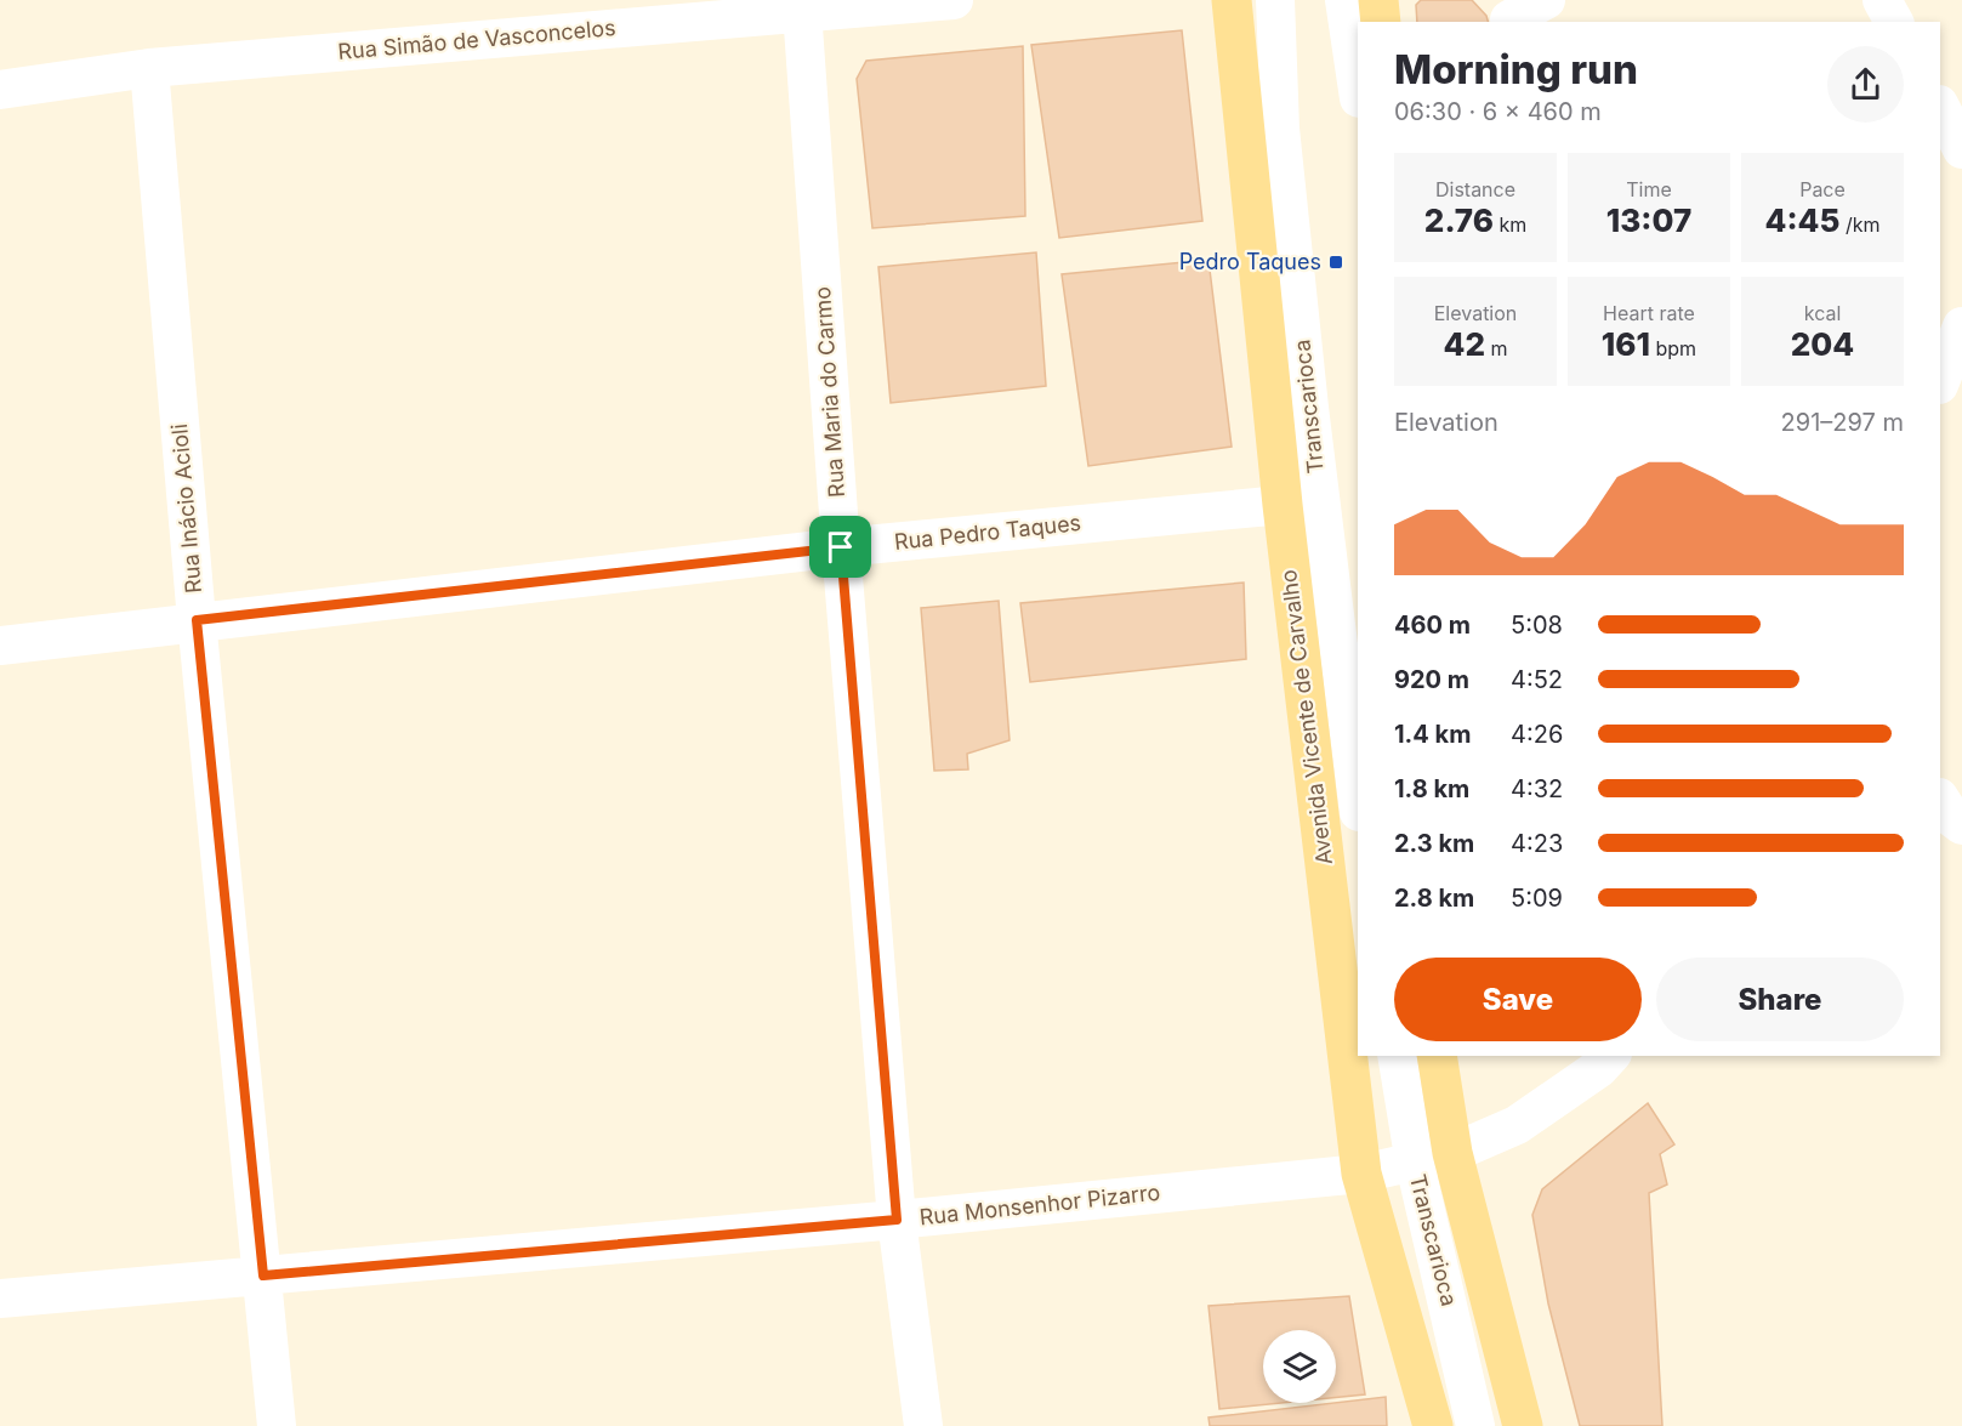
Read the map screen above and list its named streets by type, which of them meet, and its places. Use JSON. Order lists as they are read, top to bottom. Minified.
{"streets":{"main road":["Avenida Vicente de Carvalho"],"street":["Rua Simão de Vasconcelos","Rua Maria do Carmo","Transcarioca","Rua Inácio Acioli","Rua Pedro Taques","Rua Monsenhor Pizarro"]},"crossings":[["Rua Simão de Vasconcelos","Rua Maria do Carmo"],["Rua Simão de Vasconcelos","Rua Inácio Acioli"],["Rua Maria do Carmo","Rua Pedro Taques"],["Rua Maria do Carmo","Rua Monsenhor Pizarro"],["Transcarioca","Rua Monsenhor Pizarro"],["Rua Inácio Acioli","Rua Pedro Taques"],["Rua Inácio Acioli","Rua Monsenhor Pizarro"],["Rua Pedro Taques","Avenida Vicente de Carvalho"],["Avenida Vicente de Carvalho","Rua Monsenhor Pizarro"]],"places":{"transit":["Pedro Taques"]},"page":{"heading":["Morning run","06:30 · 6 × 460 m"],"stats":[["Distance","2.76 km"],["Time","13:07"],["Pace","4:45 /km"],["Elevation","42 m"],["Heart rate","161 bpm"],["kcal","204"]],"chart":["Elevation","291–297 m"],"list":[{"name":"460 m","note":"5:08"},{"name":"920 m","note":"4:52"},{"name":"1.4 km","note":"4:26"},{"name":"1.8 km","note":"4:32"},{"name":"2.3 km","note":"4:23"},{"name":"2.8 km","note":"5:09"}],"buttons":["Save","Share"]}}
